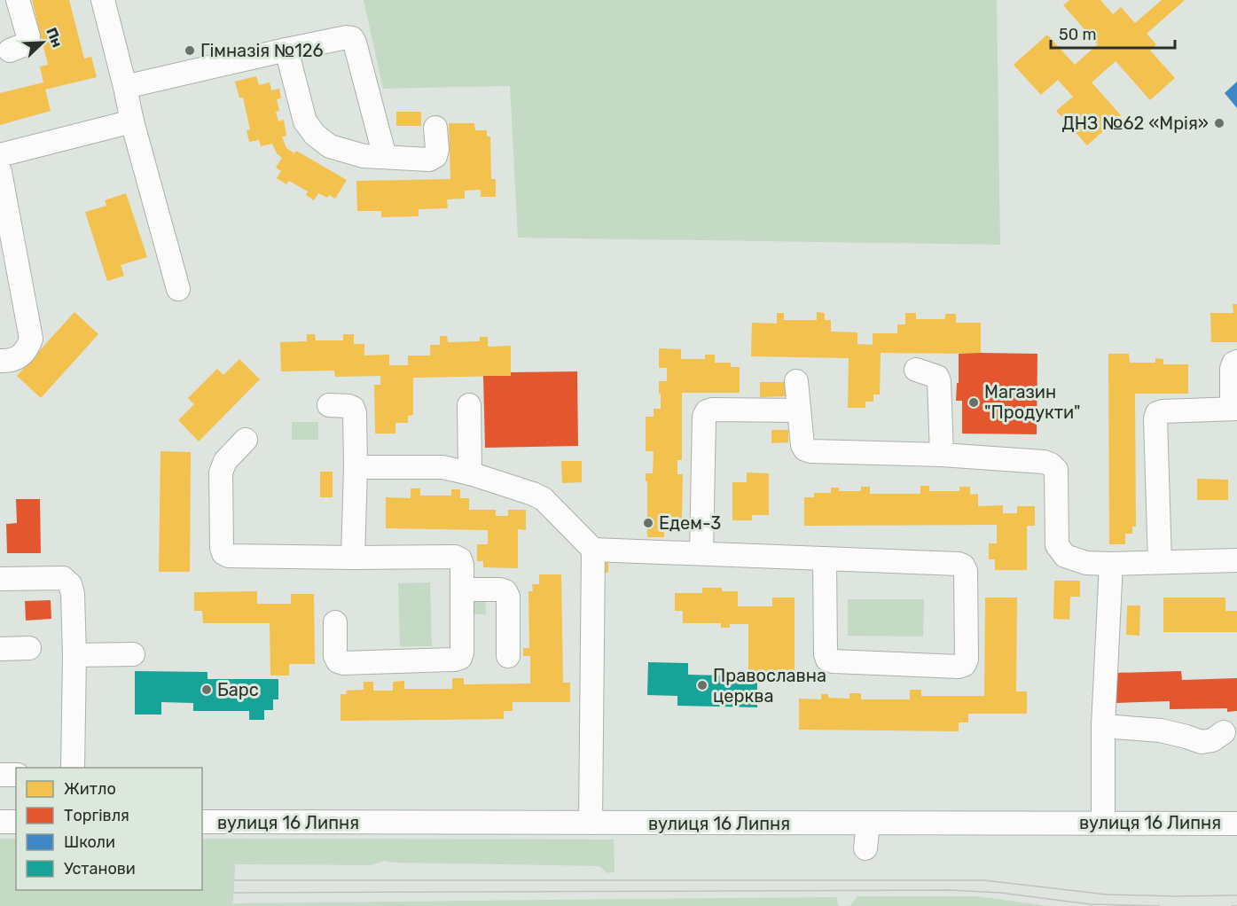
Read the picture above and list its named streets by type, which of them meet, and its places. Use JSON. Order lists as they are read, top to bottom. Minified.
{"streets":{"street":["вулиця 16 Липня"]},"places":["Гімназія №126","ДНЗ №62 «Мрія»","Магазин \"Продукти\"","Едем-3","Православна церква","Барс"],"legend":["Житло","Торгівля","Школи","Установи"],"scale_bar":"50 m","north":"top right"}
